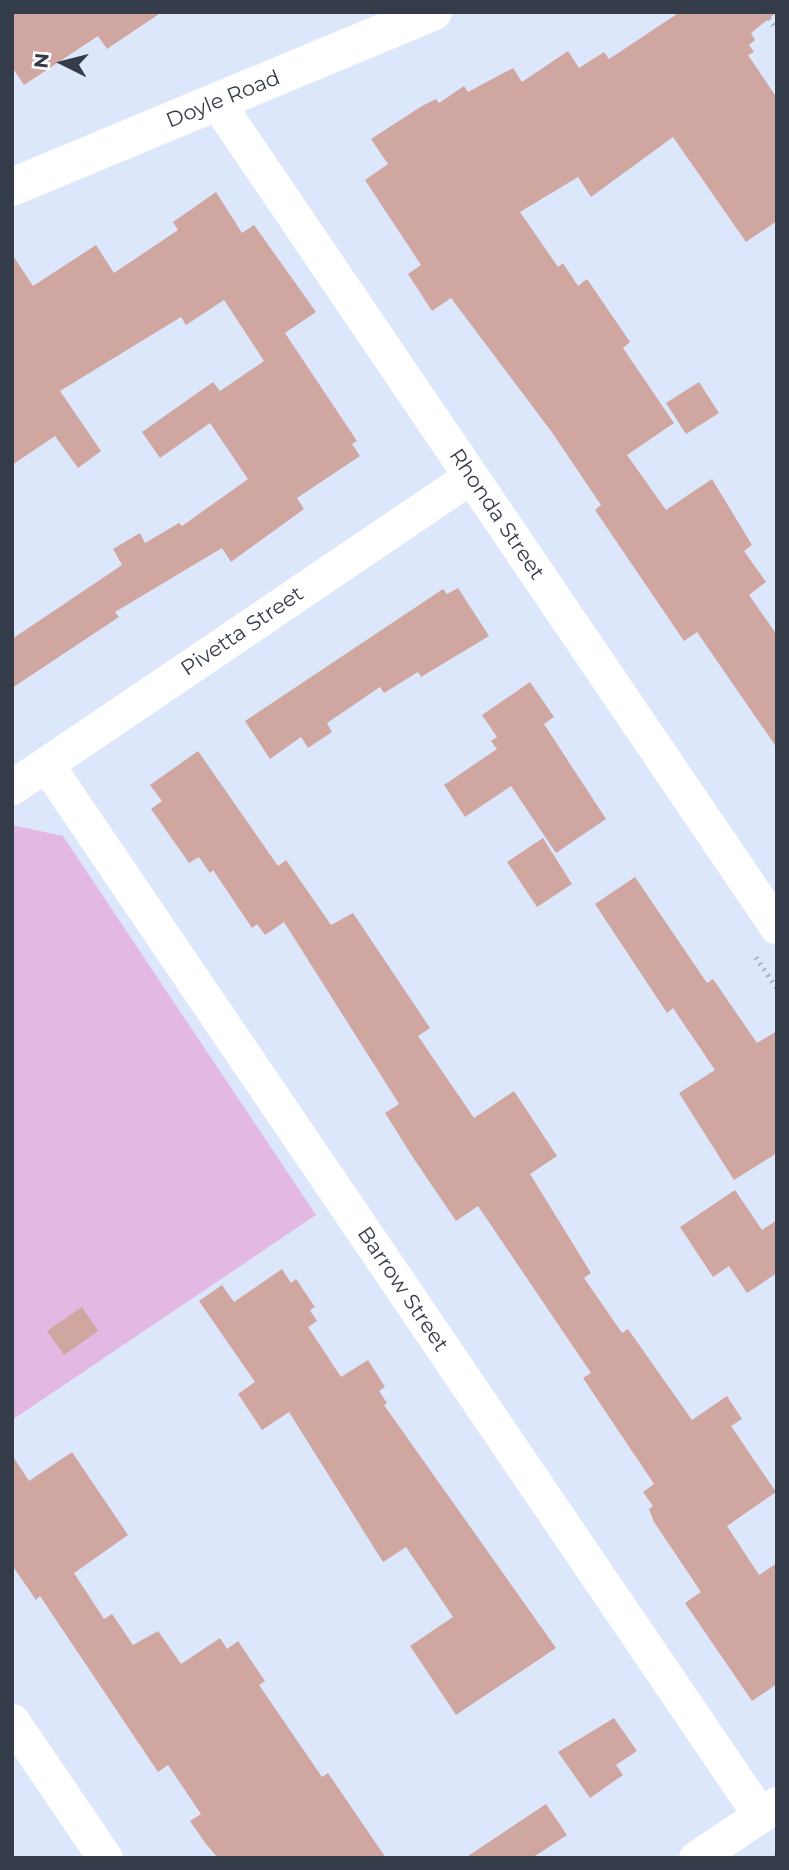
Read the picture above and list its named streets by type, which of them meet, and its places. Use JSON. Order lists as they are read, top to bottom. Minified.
{"streets":{"street":["Doyle Road","Rhonda Street","Pivetta Street","Barrow Street"]},"crossings":[["Doyle Road","Rhonda Street"],["Rhonda Street","Pivetta Street"],["Pivetta Street","Barrow Street"]],"north":"left"}
